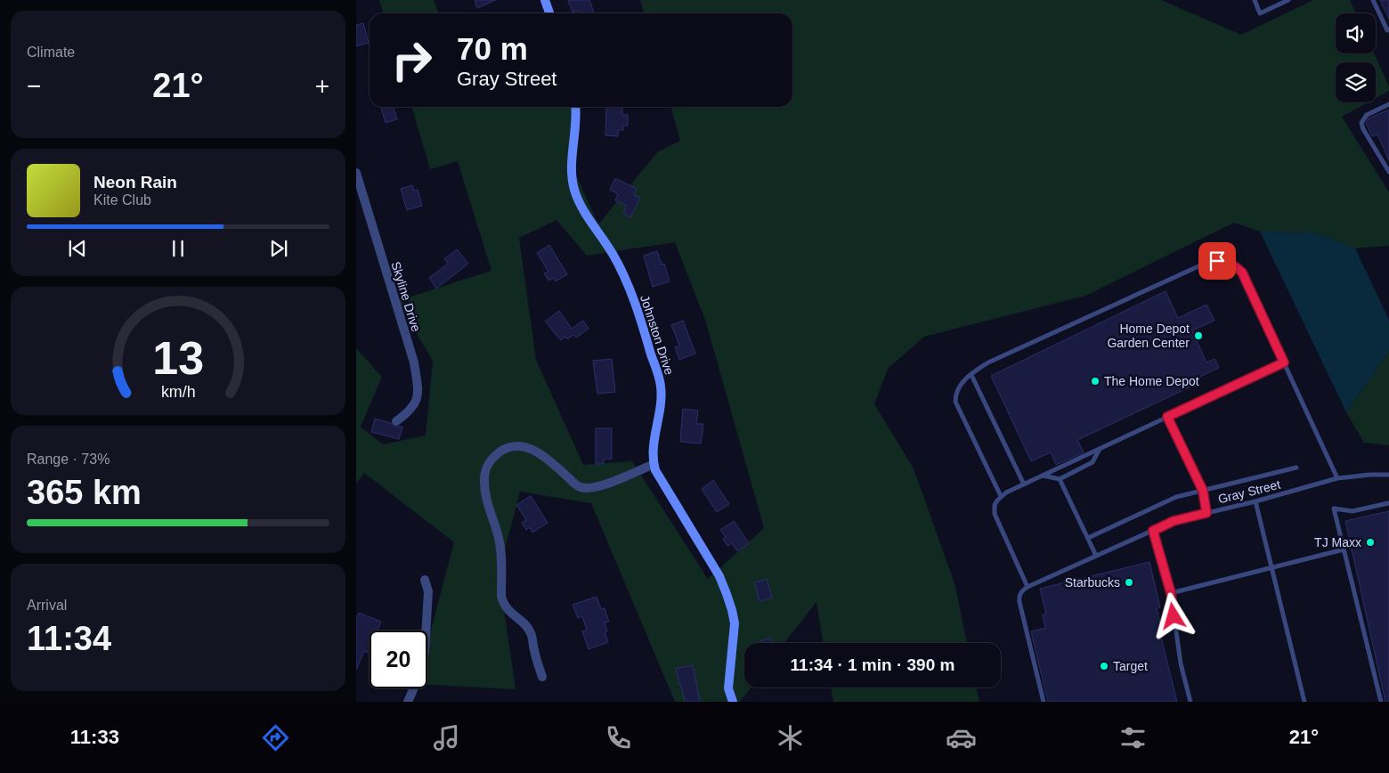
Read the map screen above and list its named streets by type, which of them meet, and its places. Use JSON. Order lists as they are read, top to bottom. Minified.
{"streets":{"street":["Skyline Drive","Johnston Drive"],"lane":["Gray Street"]},"places":["Home Depot Garden Center","The Home Depot","TJ Maxx","Starbucks","Target"],"page":{"tile":["Climate",["Range · 73%","365 km"],["Arrival","11:34"]],"turn":["70 m","Gray Street"],"heat":["−","21°","+"],"song":["Neon Rain","Kite Club"],"limit":"20","trip":"11:34 · 1 min · 390 m","tabs":["11:33","21°"],"gauge":["13","km/h"]}}
